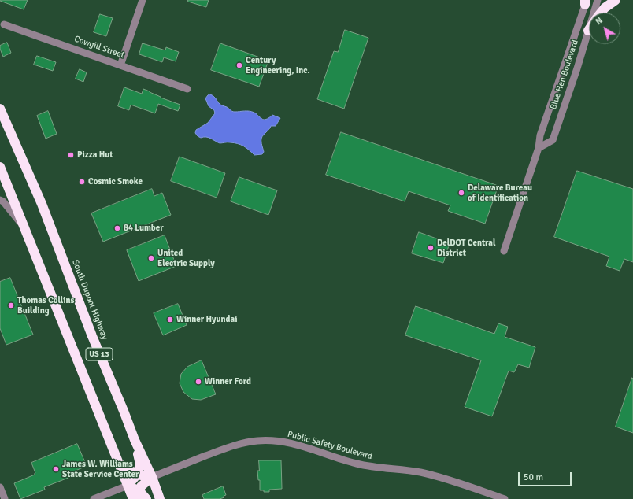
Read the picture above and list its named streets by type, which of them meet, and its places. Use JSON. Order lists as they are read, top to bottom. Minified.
{"streets":{"highway":["South Dupont Highway","US 13"],"street":["Cowgill Street","Blue Hen Boulevard","Public Safety Boulevard"]},"crossings":[["South Dupont Highway","Public Safety Boulevard"]],"places":["Century Engineering, Inc.","Pizza Hut","Cosmic Smoke","Delaware Bureau of Identification","84 Lumber","DelDOT Central District","United Electric Supply","Thomas Collins Building","Winner Hyundai","Winner Ford","James W. Williams State Service Center"],"scale_bar":"50 m","north":"top left"}
